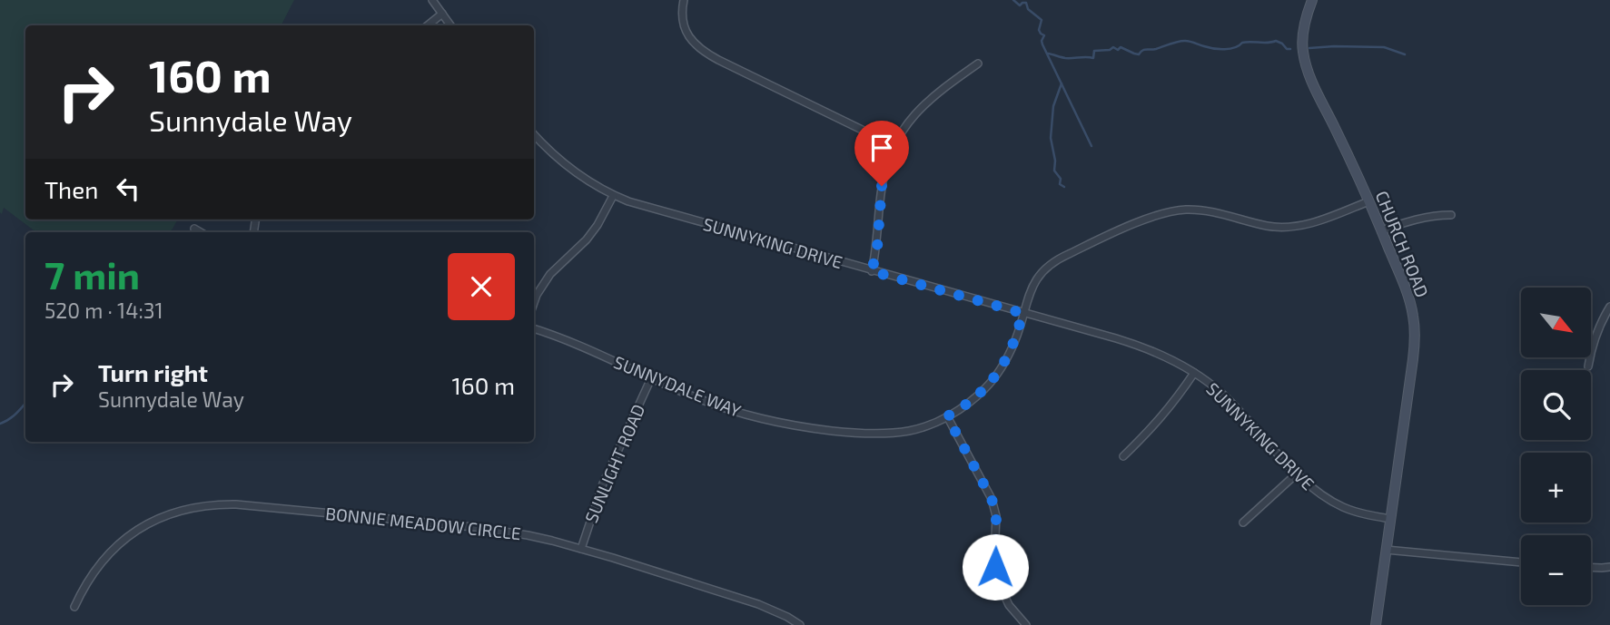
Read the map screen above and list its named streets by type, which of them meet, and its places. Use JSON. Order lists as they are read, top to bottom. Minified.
{"streets":{"street":["SUNNYKING DRIVE","CHURCH ROAD","SUNNYDALE WAY","SUNLIGHT ROAD","BONNIE MEADOW CIRCLE"]},"crossings":[["SUNNYKING DRIVE","CHURCH ROAD"],["SUNNYKING DRIVE","SUNNYDALE WAY"],["CHURCH ROAD","SUNNYDALE WAY"],["SUNNYDALE WAY","SUNLIGHT ROAD"],["SUNLIGHT ROAD","BONNIE MEADOW CIRCLE"]],"north":"bottom right","page":{"turn":["160 m","Sunnydale Way"],"then":"Then","heading":["7 min","520 m · 14:31"],"map_buttons":["+","−"],"list":[{"name":"Turn right","note":"Sunnydale Way","value":"160 m"}]}}
